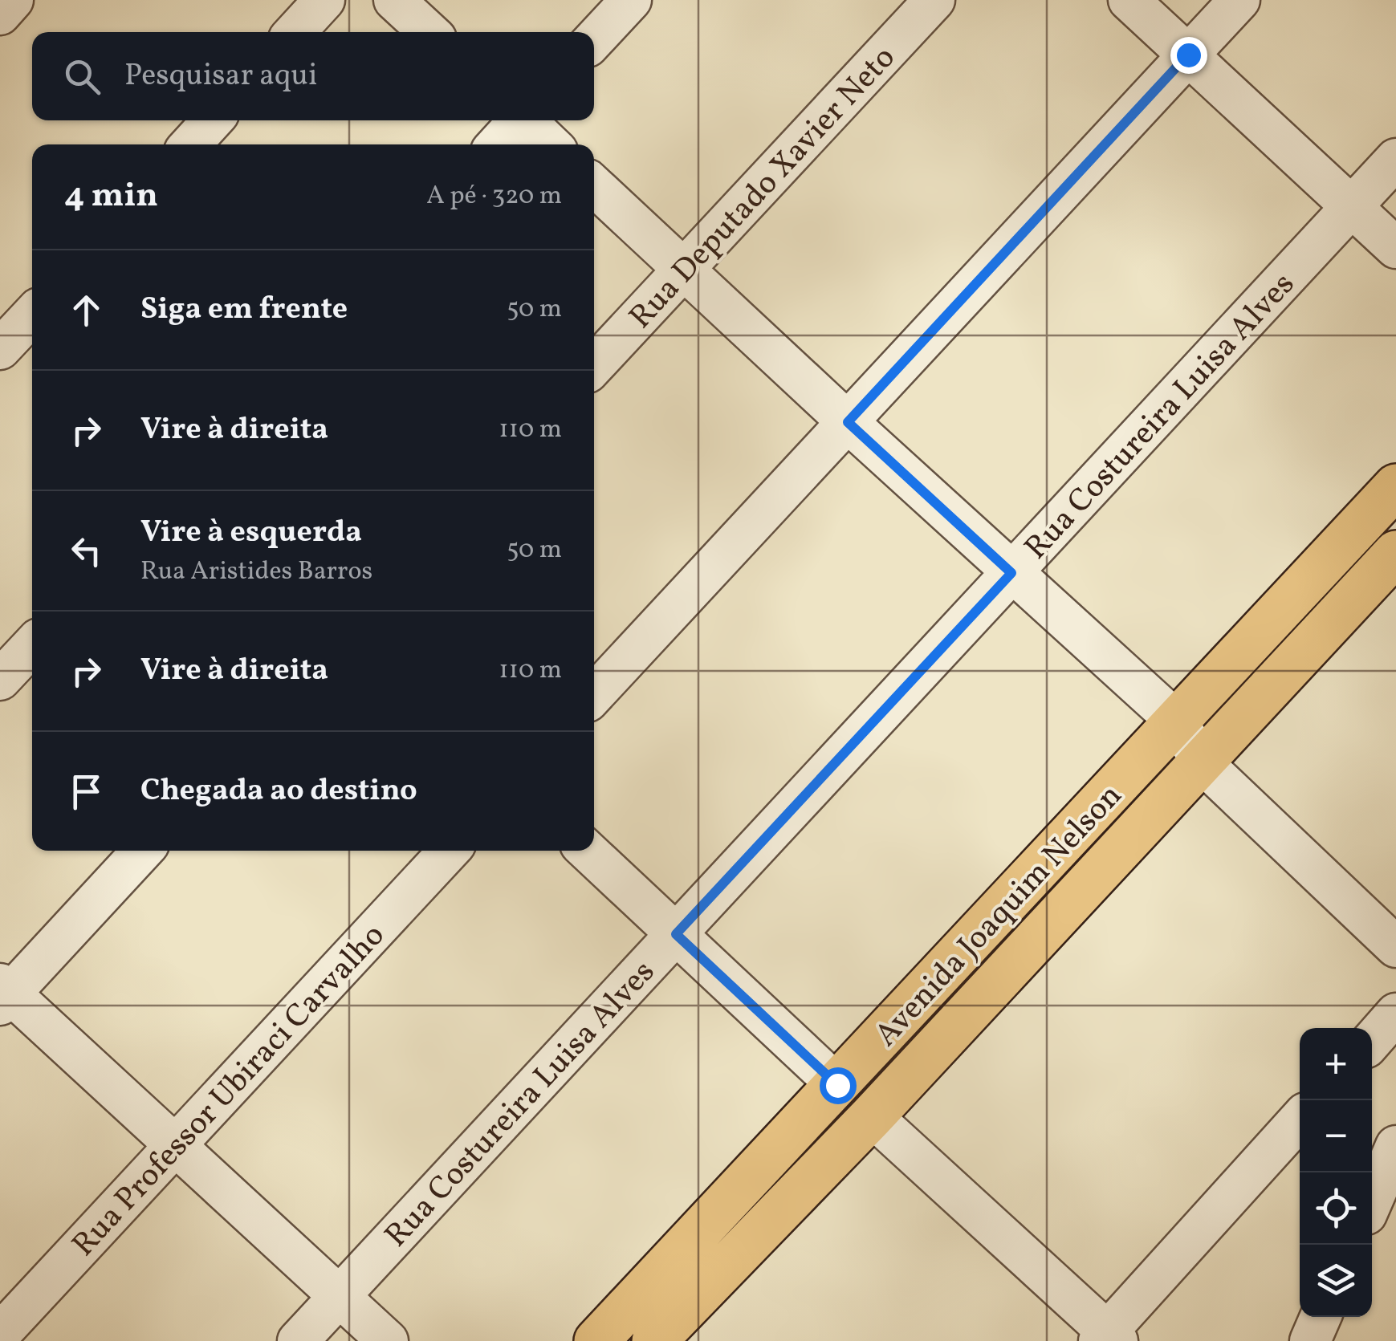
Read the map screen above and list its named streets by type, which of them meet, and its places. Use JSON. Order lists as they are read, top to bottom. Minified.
{"streets":{"main road":["Avenida Joaquim Nelson"],"street":["Rua Deputado Xavier Neto","Rua Costureira Luisa Alves","Rua Professor Ubiraci Carvalho"]},"page":{"search":"Pesquisar aqui","heading":["4 min","A pé · 320 m"],"list":[["Siga em frente","50 m"],["Vire à direita","110 m"],["Vire à esquerda","Rua Aristides Barros","50 m"],["Vire à direita","110 m"],"Chegada ao destino"],"map_buttons":["+","−"]}}
